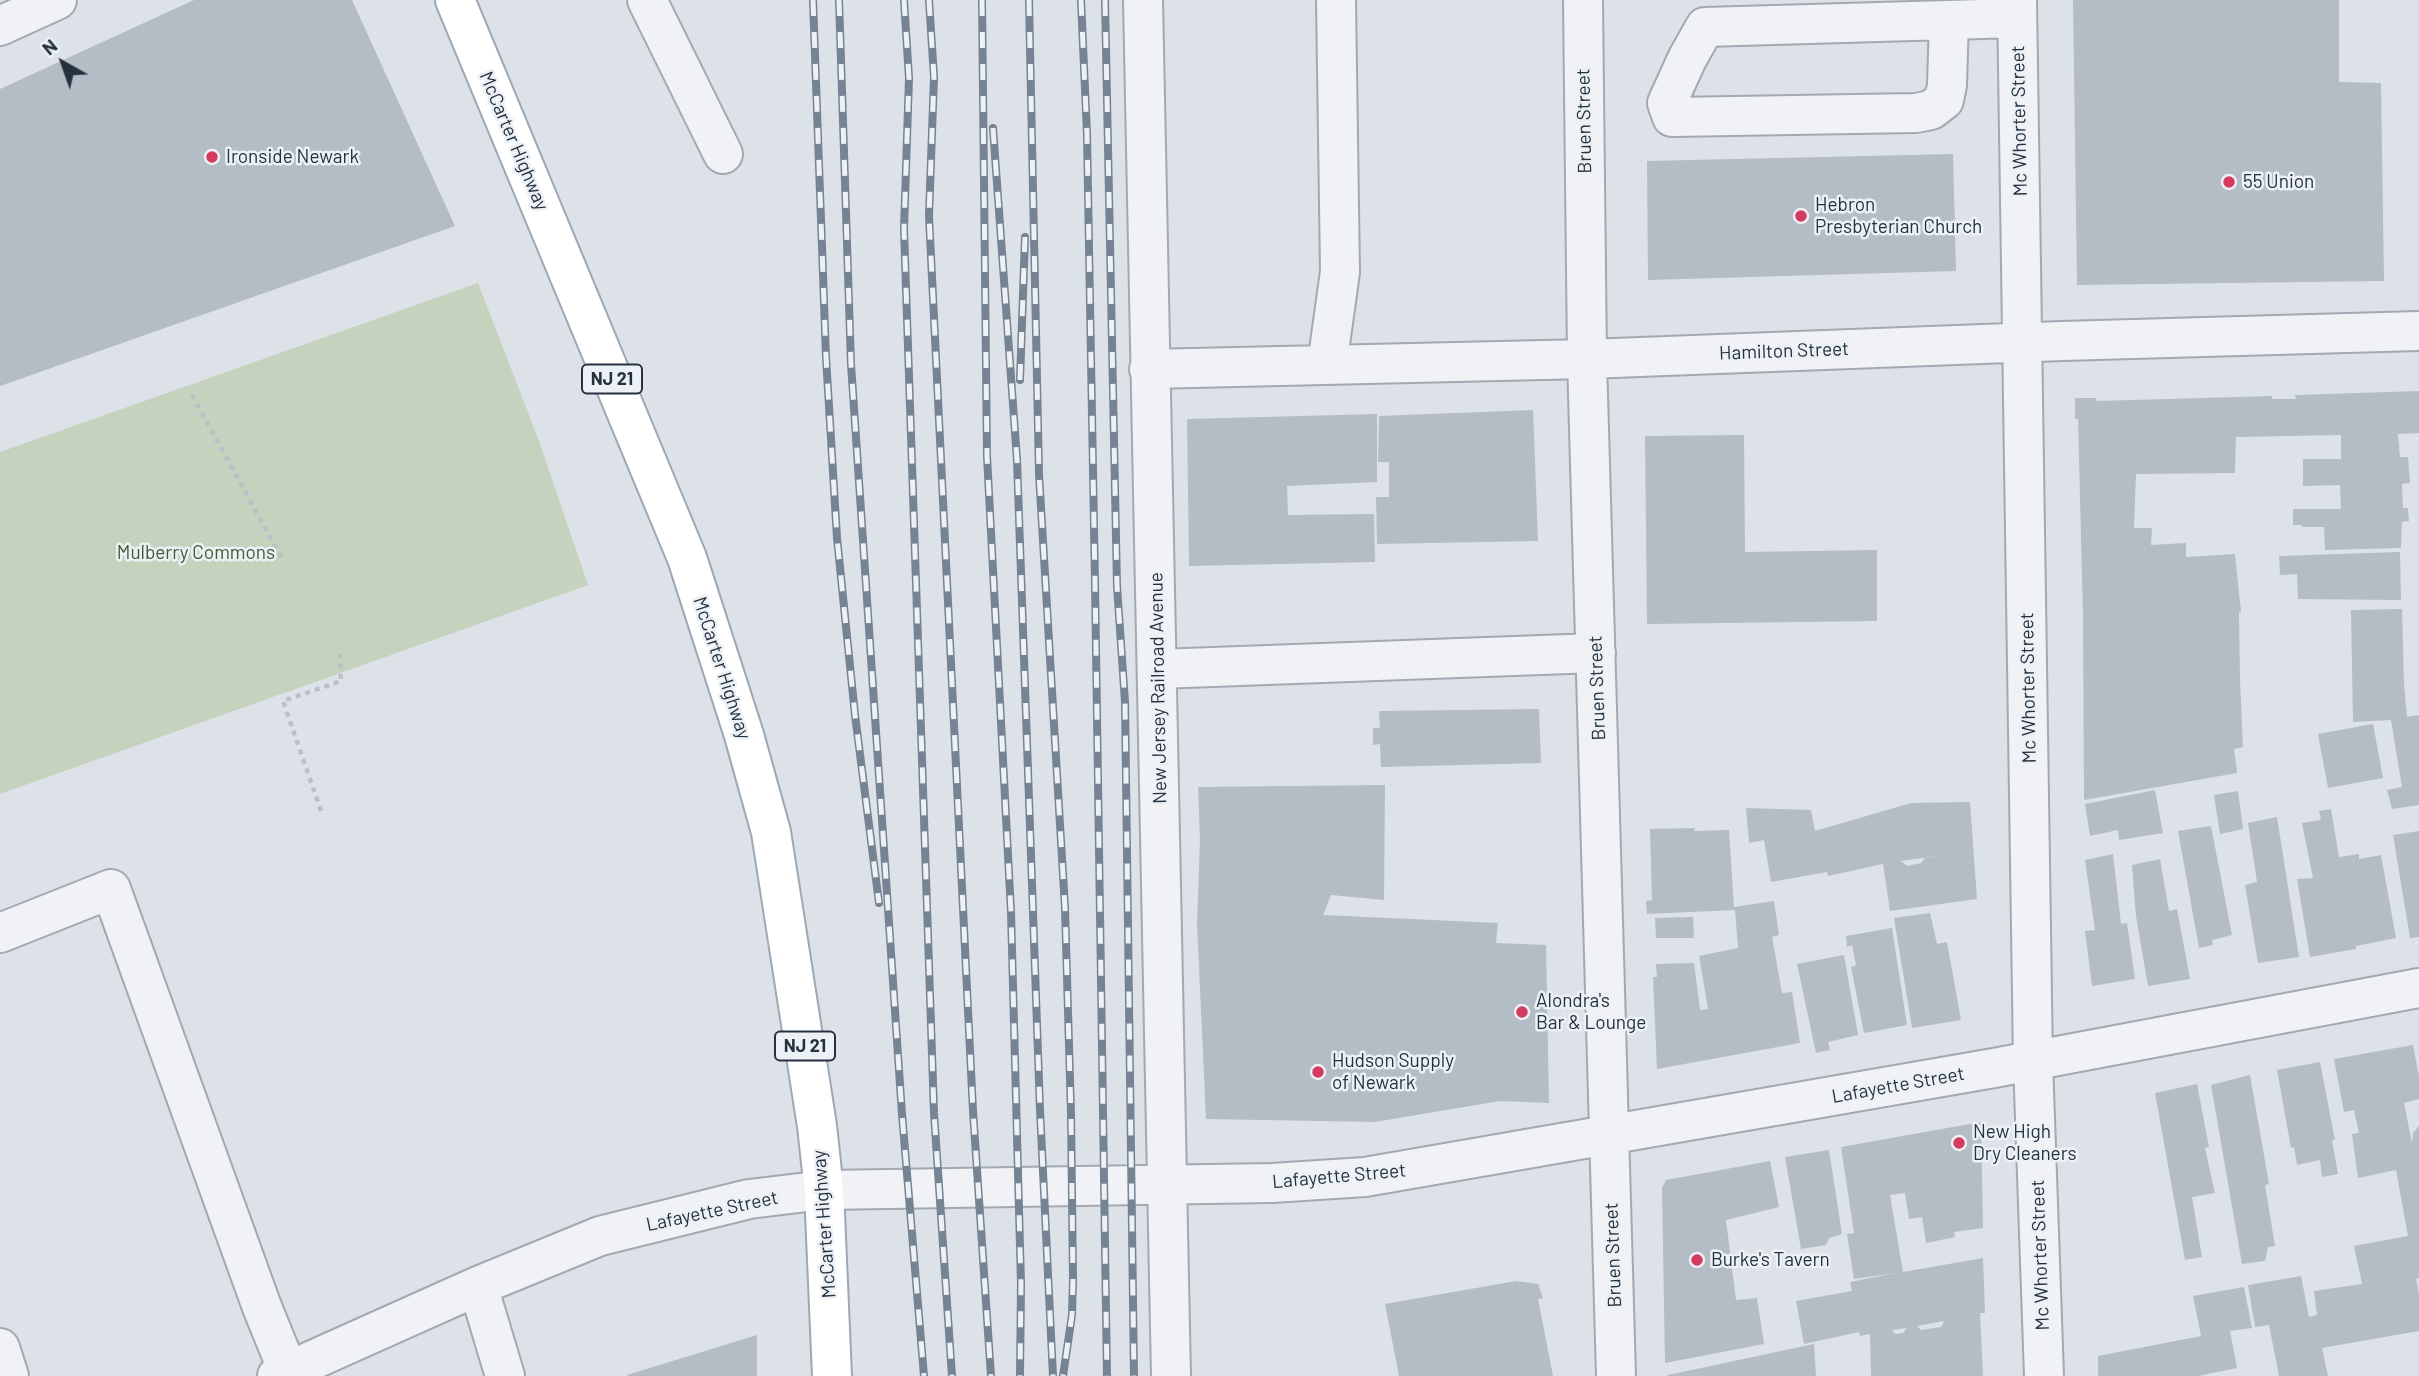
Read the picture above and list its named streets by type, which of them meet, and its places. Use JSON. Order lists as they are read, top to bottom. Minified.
{"streets":{"main road":["McCarter Highway","NJ 21"],"street":["Bruen Street","Mc Whorter Street","Hamilton Street","New Jersey Railroad Avenue","Lafayette Street"]},"crossings":[["Bruen Street","Hamilton Street"],["Bruen Street","Lafayette Street"],["Mc Whorter Street","Hamilton Street"],["Mc Whorter Street","Lafayette Street"],["McCarter Highway","Lafayette Street"],["Hamilton Street","New Jersey Railroad Avenue"],["New Jersey Railroad Avenue","Lafayette Street"]],"parks":["Mulberry Commons"],"places":["Ironside Newark","55 Union","Hebron Presbyterian Church","Alondra's Bar & Lounge","Hudson Supply of Newark","New High Dry Cleaners","Burke's Tavern"],"north":"top left"}
